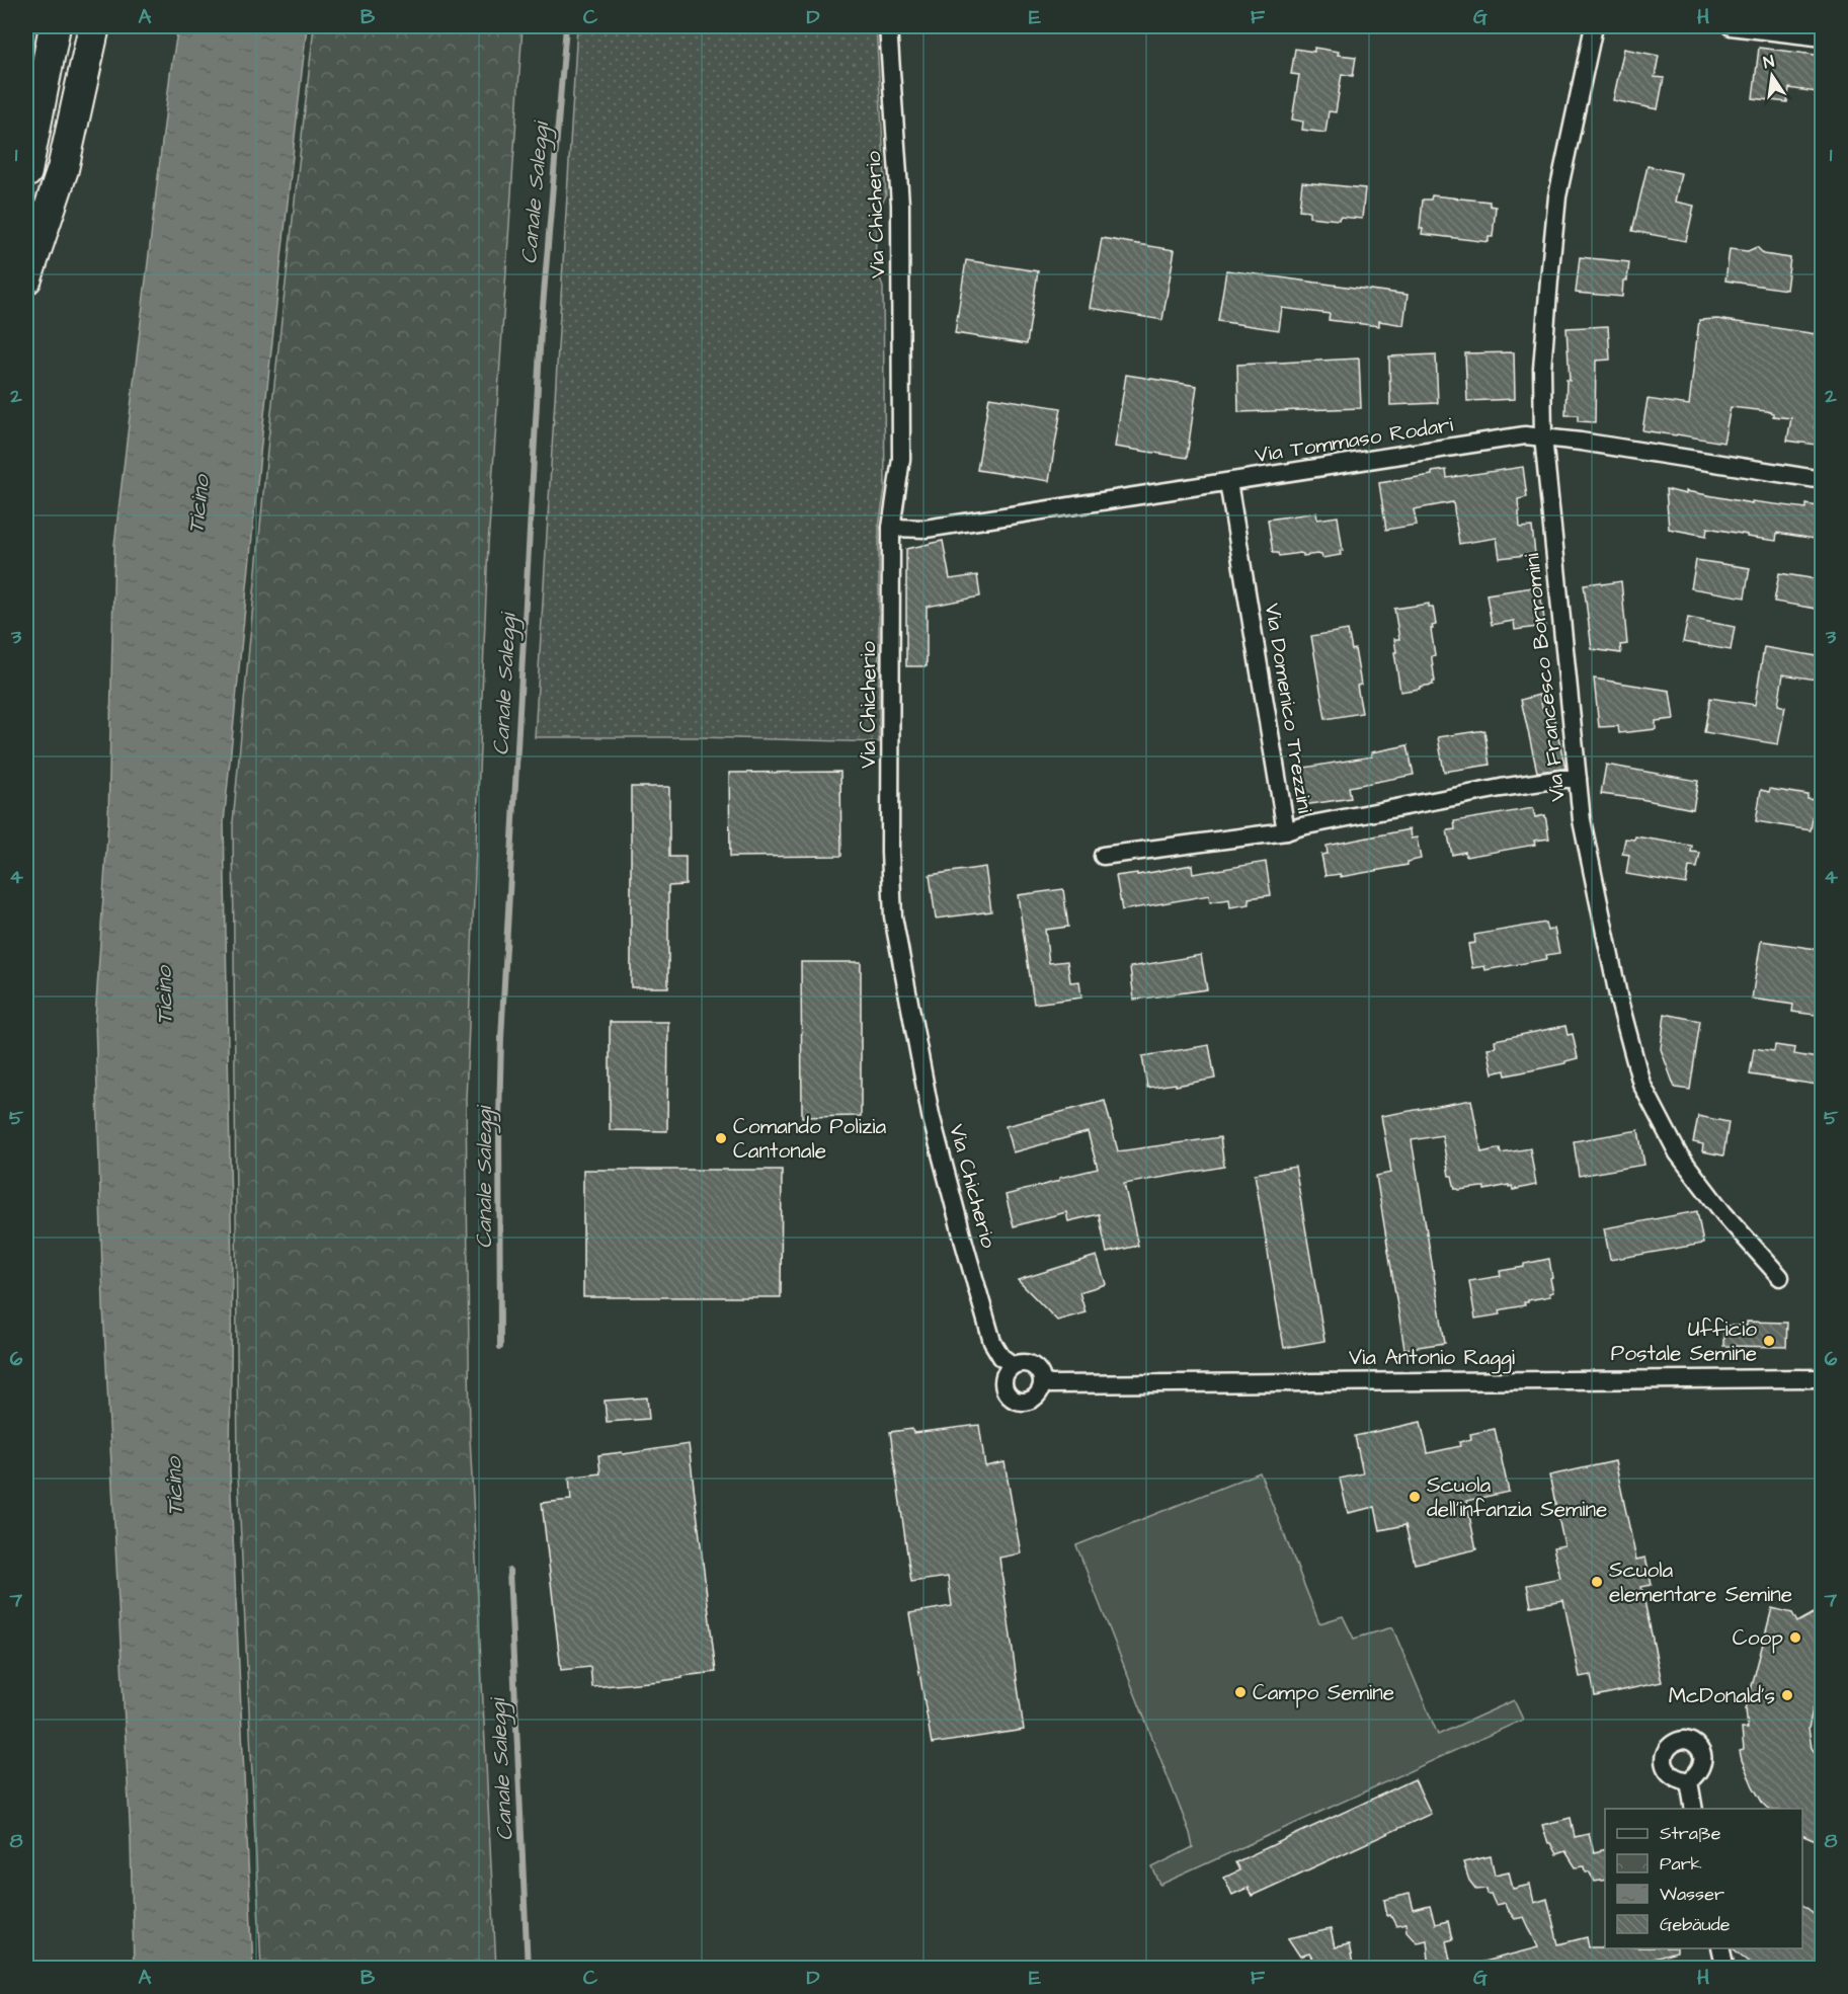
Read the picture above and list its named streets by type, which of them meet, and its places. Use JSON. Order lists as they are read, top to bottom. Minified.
{"streets":{"street":["Via Chicherio","Via Tommaso Rodari","Via Francesco Borromini","Via Domenico Trezzini","Via Antonio Raggi"]},"crossings":[["Via Chicherio","Via Tommaso Rodari"],["Via Chicherio","Via Antonio Raggi"],["Via Tommaso Rodari","Via Francesco Borromini"],["Via Tommaso Rodari","Via Domenico Trezzini"]],"water":["Canale Saleggi","Ticino"],"places":["Comando Polizia Cantonale","Ufficio Postale Semine","Scuola dell’infanzia Semine","Scuola elementare Semine","Coop","Campo Semine","McDonald's"],"legend":["Straße","Park","Wasser","Gebäude"],"north":"top","grid":{"columns":["A","B","C","D","E","F","G","H"],"rows":["1","2","3","4","5","6","7","8"]}}
